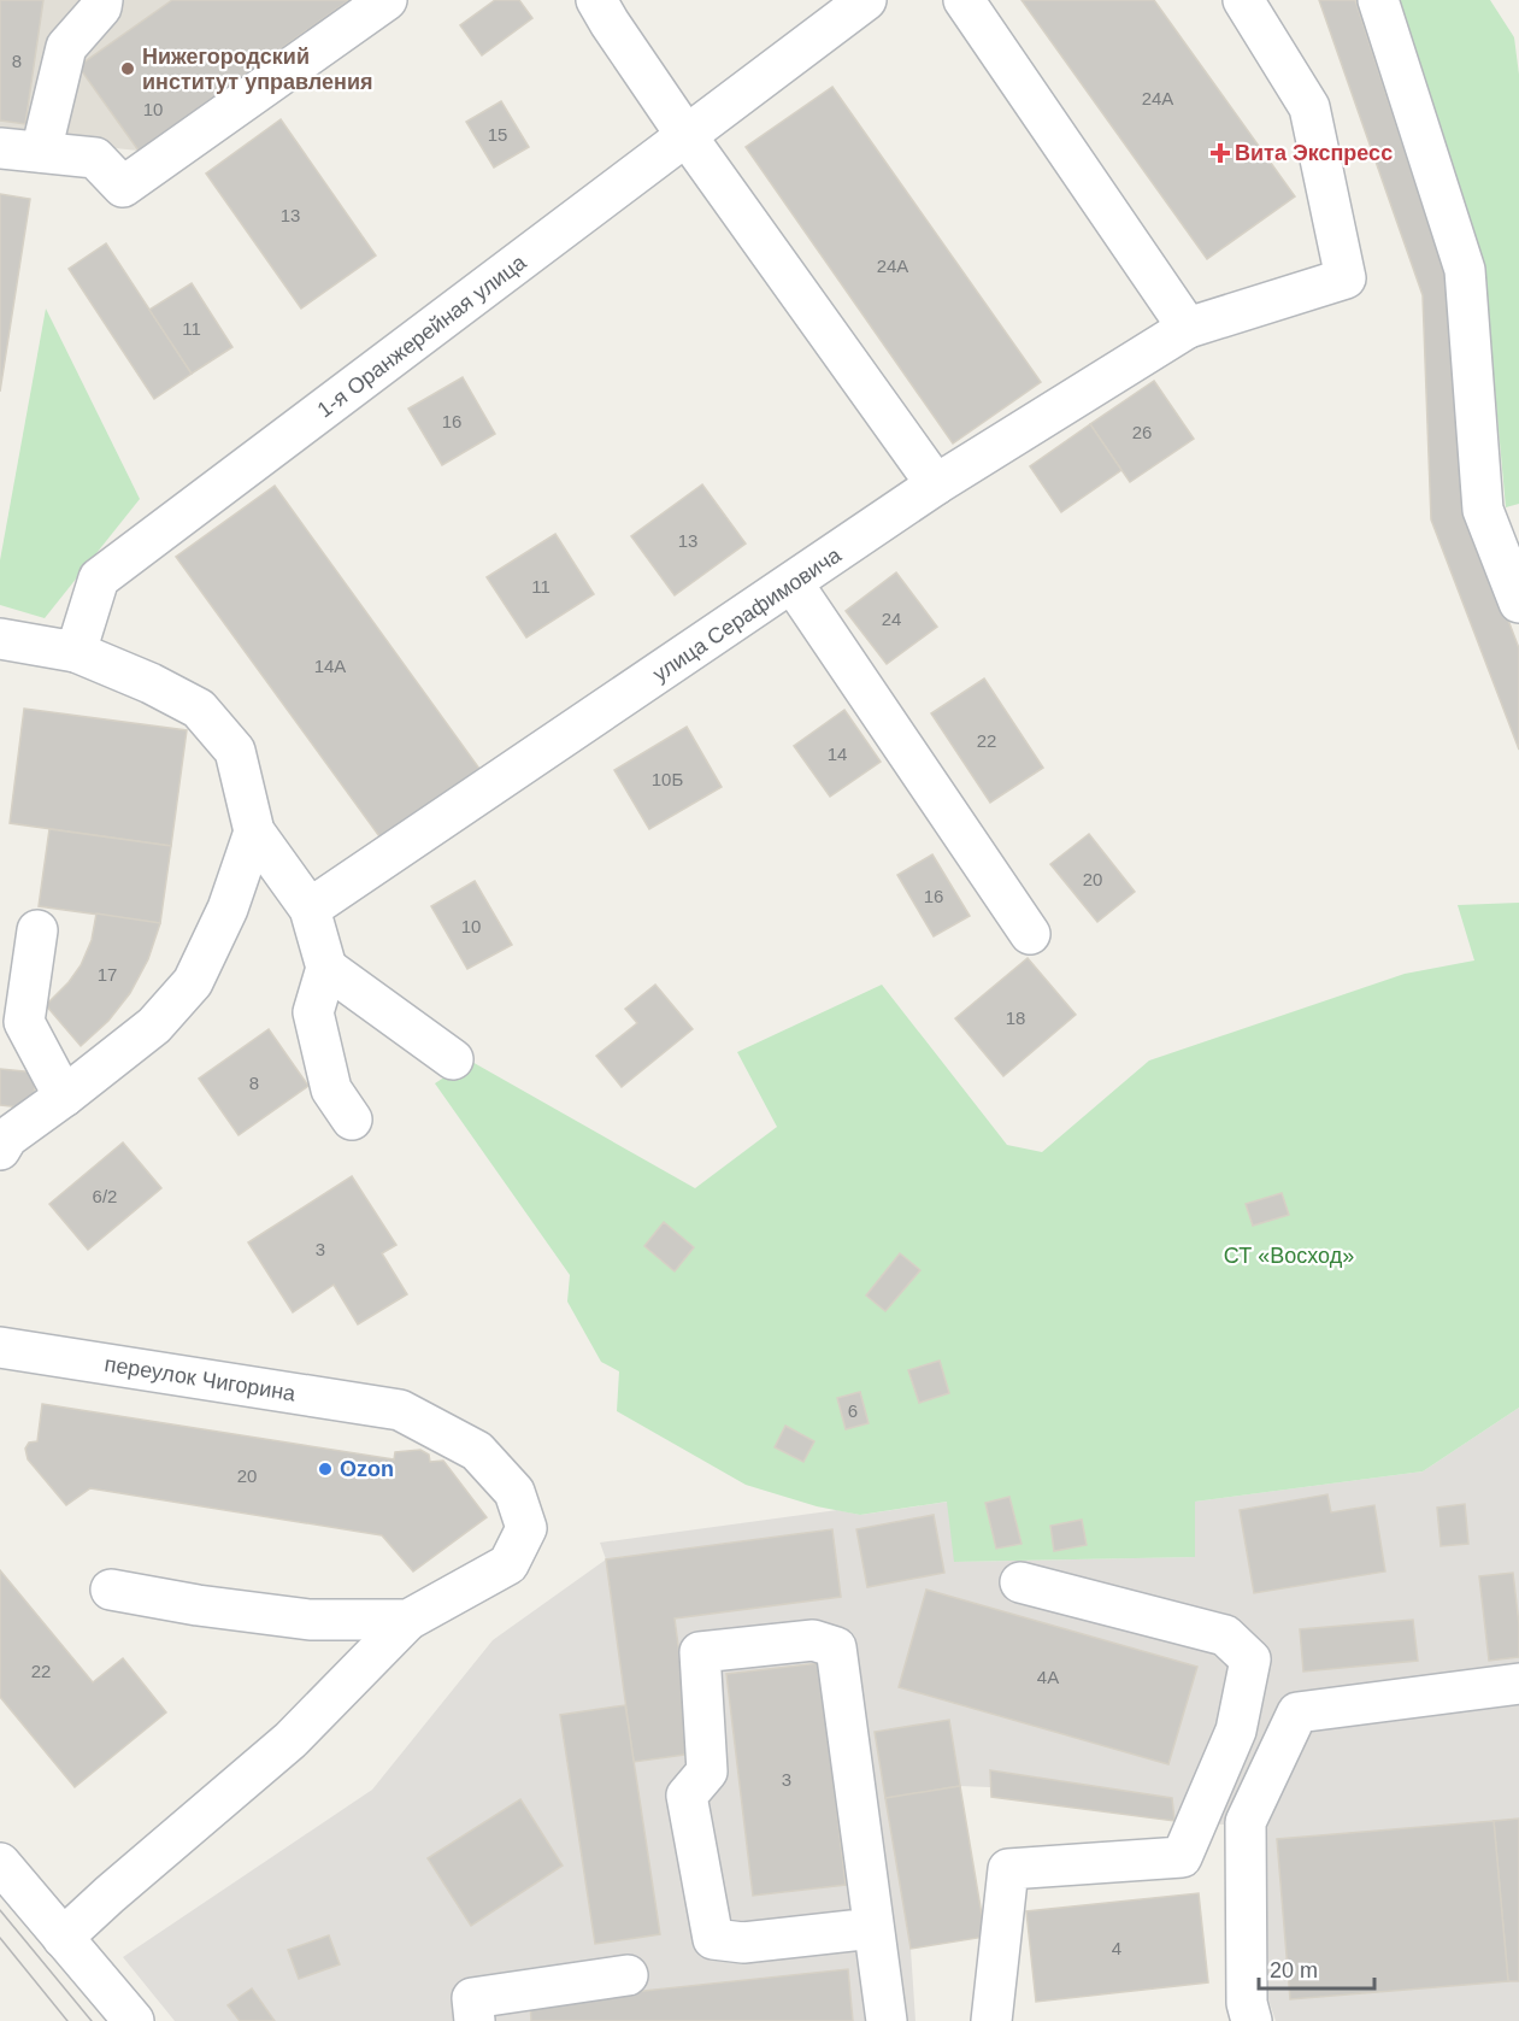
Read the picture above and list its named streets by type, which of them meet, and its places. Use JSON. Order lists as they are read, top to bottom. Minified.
{"streets":{"street":["1-я Оранжерейная улица","улица Серафимовича","переулок Чигорина"]},"parks":["СТ «Восход»"],"places":{"other":["Нижегородский институт управления","Ozon"],"health":["Вита Экспресс"]},"house_numbers":["8","24А","10","15","13","24А","11","16","26","13","11","24","14А","22","14","10Б","20","16","10","17","18","8","6/2","3","6","20","22","4А","3","4"],"scale_bar":"20 m"}
